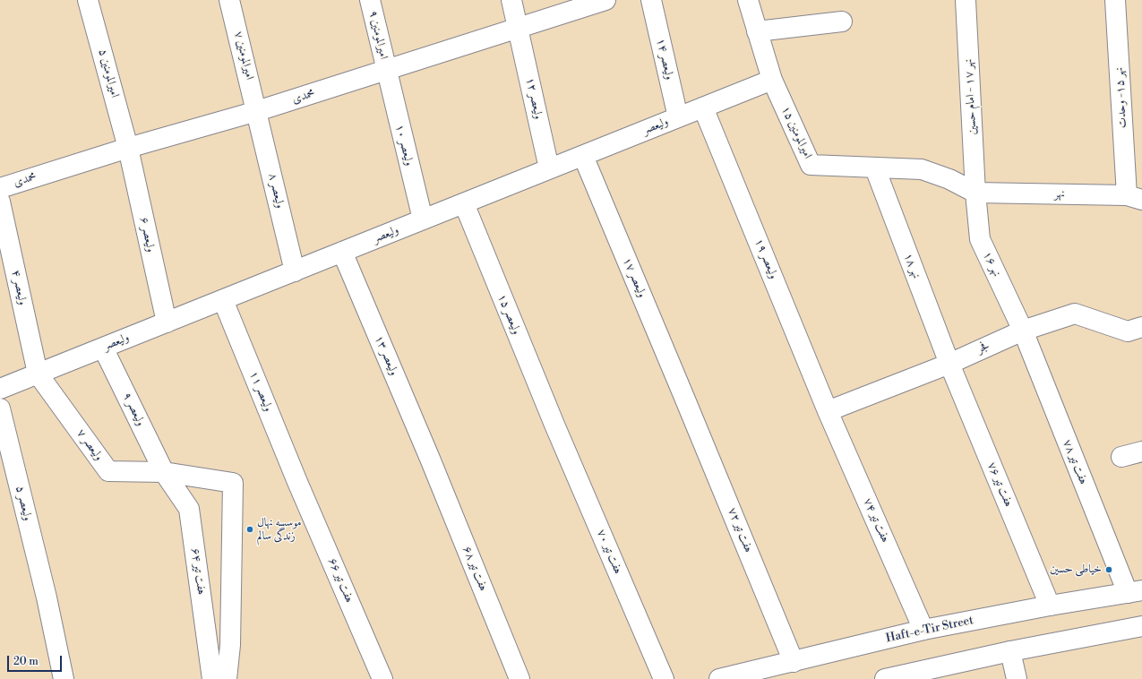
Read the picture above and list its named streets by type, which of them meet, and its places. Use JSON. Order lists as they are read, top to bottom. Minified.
{"streets":{"street":["امیرالمومنین ۹","امیرالمومنین ۷","ولیعصر ۱۴","امیرالمومنین ۵","محمدی","نهر ۱۷ - امام حسین","نهر ۱۵- وحدت","ولیعصر ۱۲","ولیعصر","امیرالمومنین ۱۵","ولیعصر ۱۰","ولیعصر ۸","نهر","ولیعصر ۶","ولیعصر ۱۹","نهر ۱۶","نهر ۱۸","ولیعصر ۱۷","ولیعصر ۴","ولیعصر ۱۵","فجر","ولیعصر ۱۳","ولیعصر ۱۱","ولیعصر ۹","ولیعصر ۷","هفت تیر ۷۸","هفت تیر ۷۶","ولیعصر ۵","هفت تیر ۷۴","هفت تیر ۷۲","هفت تیر ۷۰","هفت تیر ۶۸","هفت تیر ۶۴","هفت تیر ۶۶","Haft-e-Tir Street"]},"crossings":[["امیرالمومنین ۹","محمدی"],["امیرالمومنین ۹","ولیعصر ۱۰"],["امیرالمومنین ۷","محمدی"],["امیرالمومنین ۷","ولیعصر ۸"],["ولیعصر ۱۴","ولیعصر"],["امیرالمومنین ۵","محمدی"],["امیرالمومنین ۵","ولیعصر ۶"],["محمدی","ولیعصر ۱۲"],["محمدی","ولیعصر ۱۰"],["محمدی","ولیعصر ۸"],["محمدی","ولیعصر ۶"],["نهر ۱۷ - امام حسین","امیرالمومنین ۱۵"],["نهر ۱۷ - امام حسین","نهر"],["نهر ۱۷ - امام حسین","نهر ۱۶"],["نهر ۱۵- وحدت","نهر"],["ولیعصر ۱۲","ولیعصر"],["ولیعصر","امیرالمومنین ۱۵"],["ولیعصر","ولیعصر ۱۰"],["ولیعصر","ولیعصر ۸"],["ولیعصر","ولیعصر ۶"],["ولیعصر","ولیعصر ۱۹"],["ولیعصر","ولیعصر ۱۷"],["ولیعصر","ولیعصر ۴"],["ولیعصر","ولیعصر ۱۵"],["ولیعصر","ولیعصر ۱۳"],["ولیعصر","ولیعصر ۱۱"],["ولیعصر","ولیعصر ۹"],["ولیعصر","ولیعصر ۷"],["امیرالمومنین ۱۵","نهر"],["امیرالمومنین ۱۵","نهر ۱۶"],["امیرالمومنین ۱۵","نهر ۱۸"],["نهر","نهر ۱۶"],["ولیعصر ۱۹","فجر"],["ولیعصر ۱۹","هفت تیر ۷۴"],["نهر ۱۶","فجر"],["نهر ۱۶","هفت تیر ۷۸"],["نهر ۱۸","فجر"],["نهر ۱۸","هفت تیر ۷۶"],["ولیعصر ۱۷","هفت تیر ۷۲"],["ولیعصر ۴","ولیعصر ۷"],["ولیعصر ۱۵","هفت تیر ۷۰"],["فجر","هفت تیر ۷۸"],["فجر","هفت تیر ۷۶"],["فجر","هفت تیر ۷۴"],["ولیعصر ۱۳","هفت تیر ۶۸"],["ولیعصر ۱۱","هفت تیر ۶۶"],["ولیعصر ۹","ولیعصر ۷"],["ولیعصر ۹","هفت تیر ۶۴"],["ولیعصر ۷","هفت تیر ۶۴"],["هفت تیر ۷۸","Haft-e-Tir Street"],["هفت تیر ۷۶","Haft-e-Tir Street"],["هفت تیر ۷۴","Haft-e-Tir Street"],["هفت تیر ۷۲","Haft-e-Tir Street"]],"places":["موسسه نهال زندگی سالم","خیاطی حسین"],"scale_bar":"20 m"}
